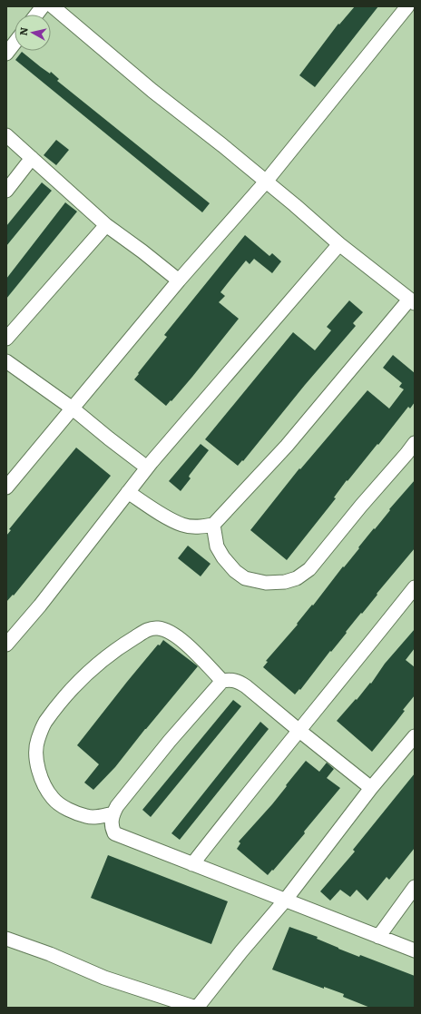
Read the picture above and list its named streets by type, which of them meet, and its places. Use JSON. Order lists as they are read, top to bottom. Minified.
{"north":"left"}
